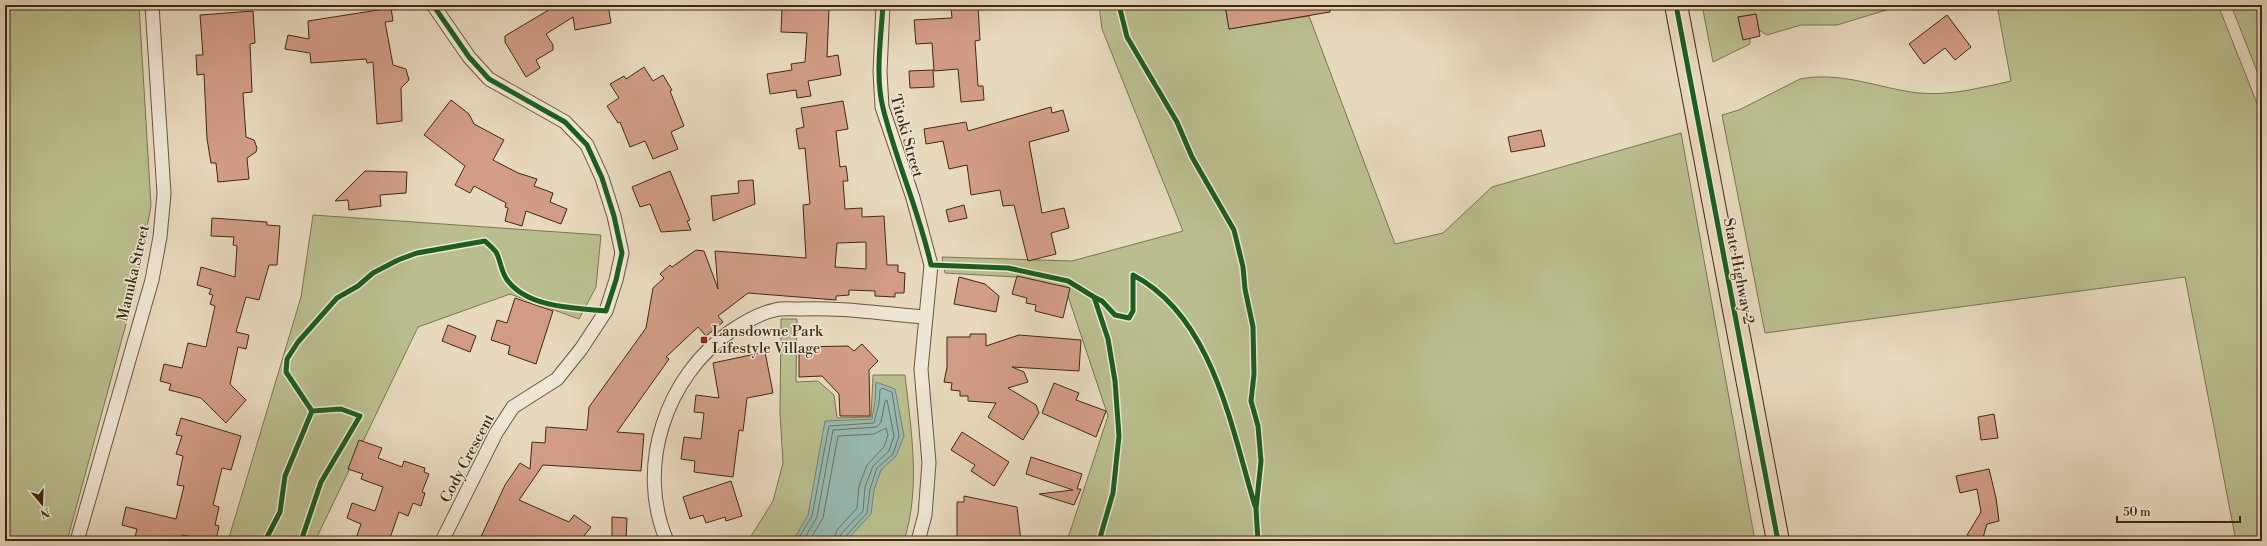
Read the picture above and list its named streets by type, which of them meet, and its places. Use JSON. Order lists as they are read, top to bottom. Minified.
{"streets":{"highway":["State Highway 2"],"street":["Titoki Street","Manuka Street","Cody Crescent"]},"places":{"transit":["Lansdowne Park Lifestyle Village"]},"scale_bar":"50 m","north":"bottom"}
